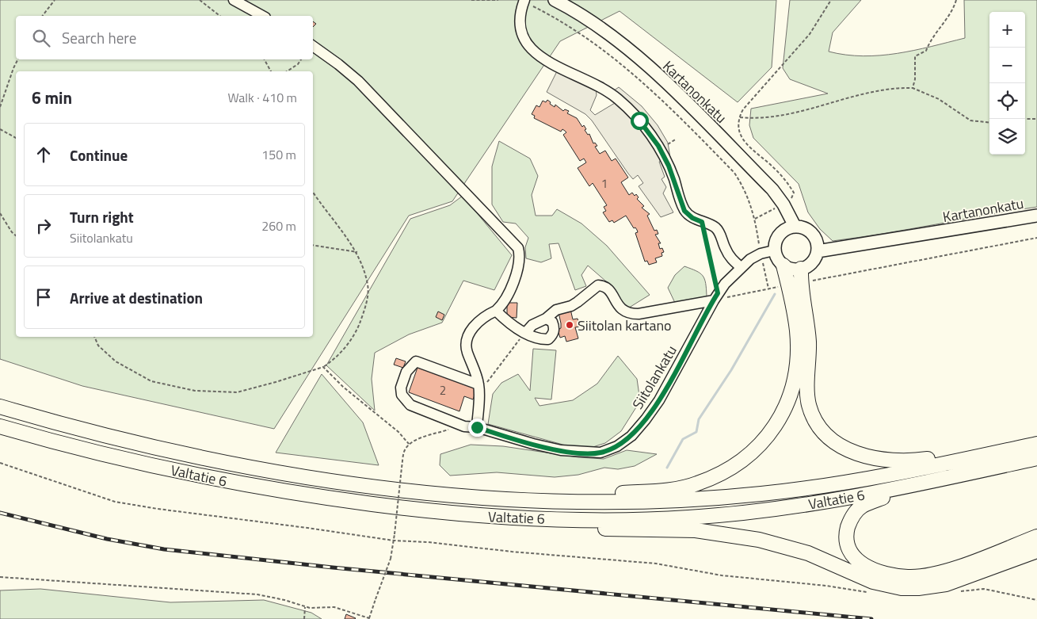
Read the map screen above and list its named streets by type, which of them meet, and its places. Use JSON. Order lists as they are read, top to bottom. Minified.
{"streets":{"highway":["Valtatie 6"],"main road":["Kartanonkatu"],"street":["Siitolankatu"]},"crossings":[["Kartanonkatu","Siitolankatu"]],"places":["Siitolan kartano"],"house_numbers":["1","2"],"page":{"map_buttons":["+","−"],"search":"Search here","heading":["6 min","Walk · 410 m"],"list":[["Continue","150 m"],["Turn right","Siitolankatu","260 m"],"Arrive at destination"]}}
